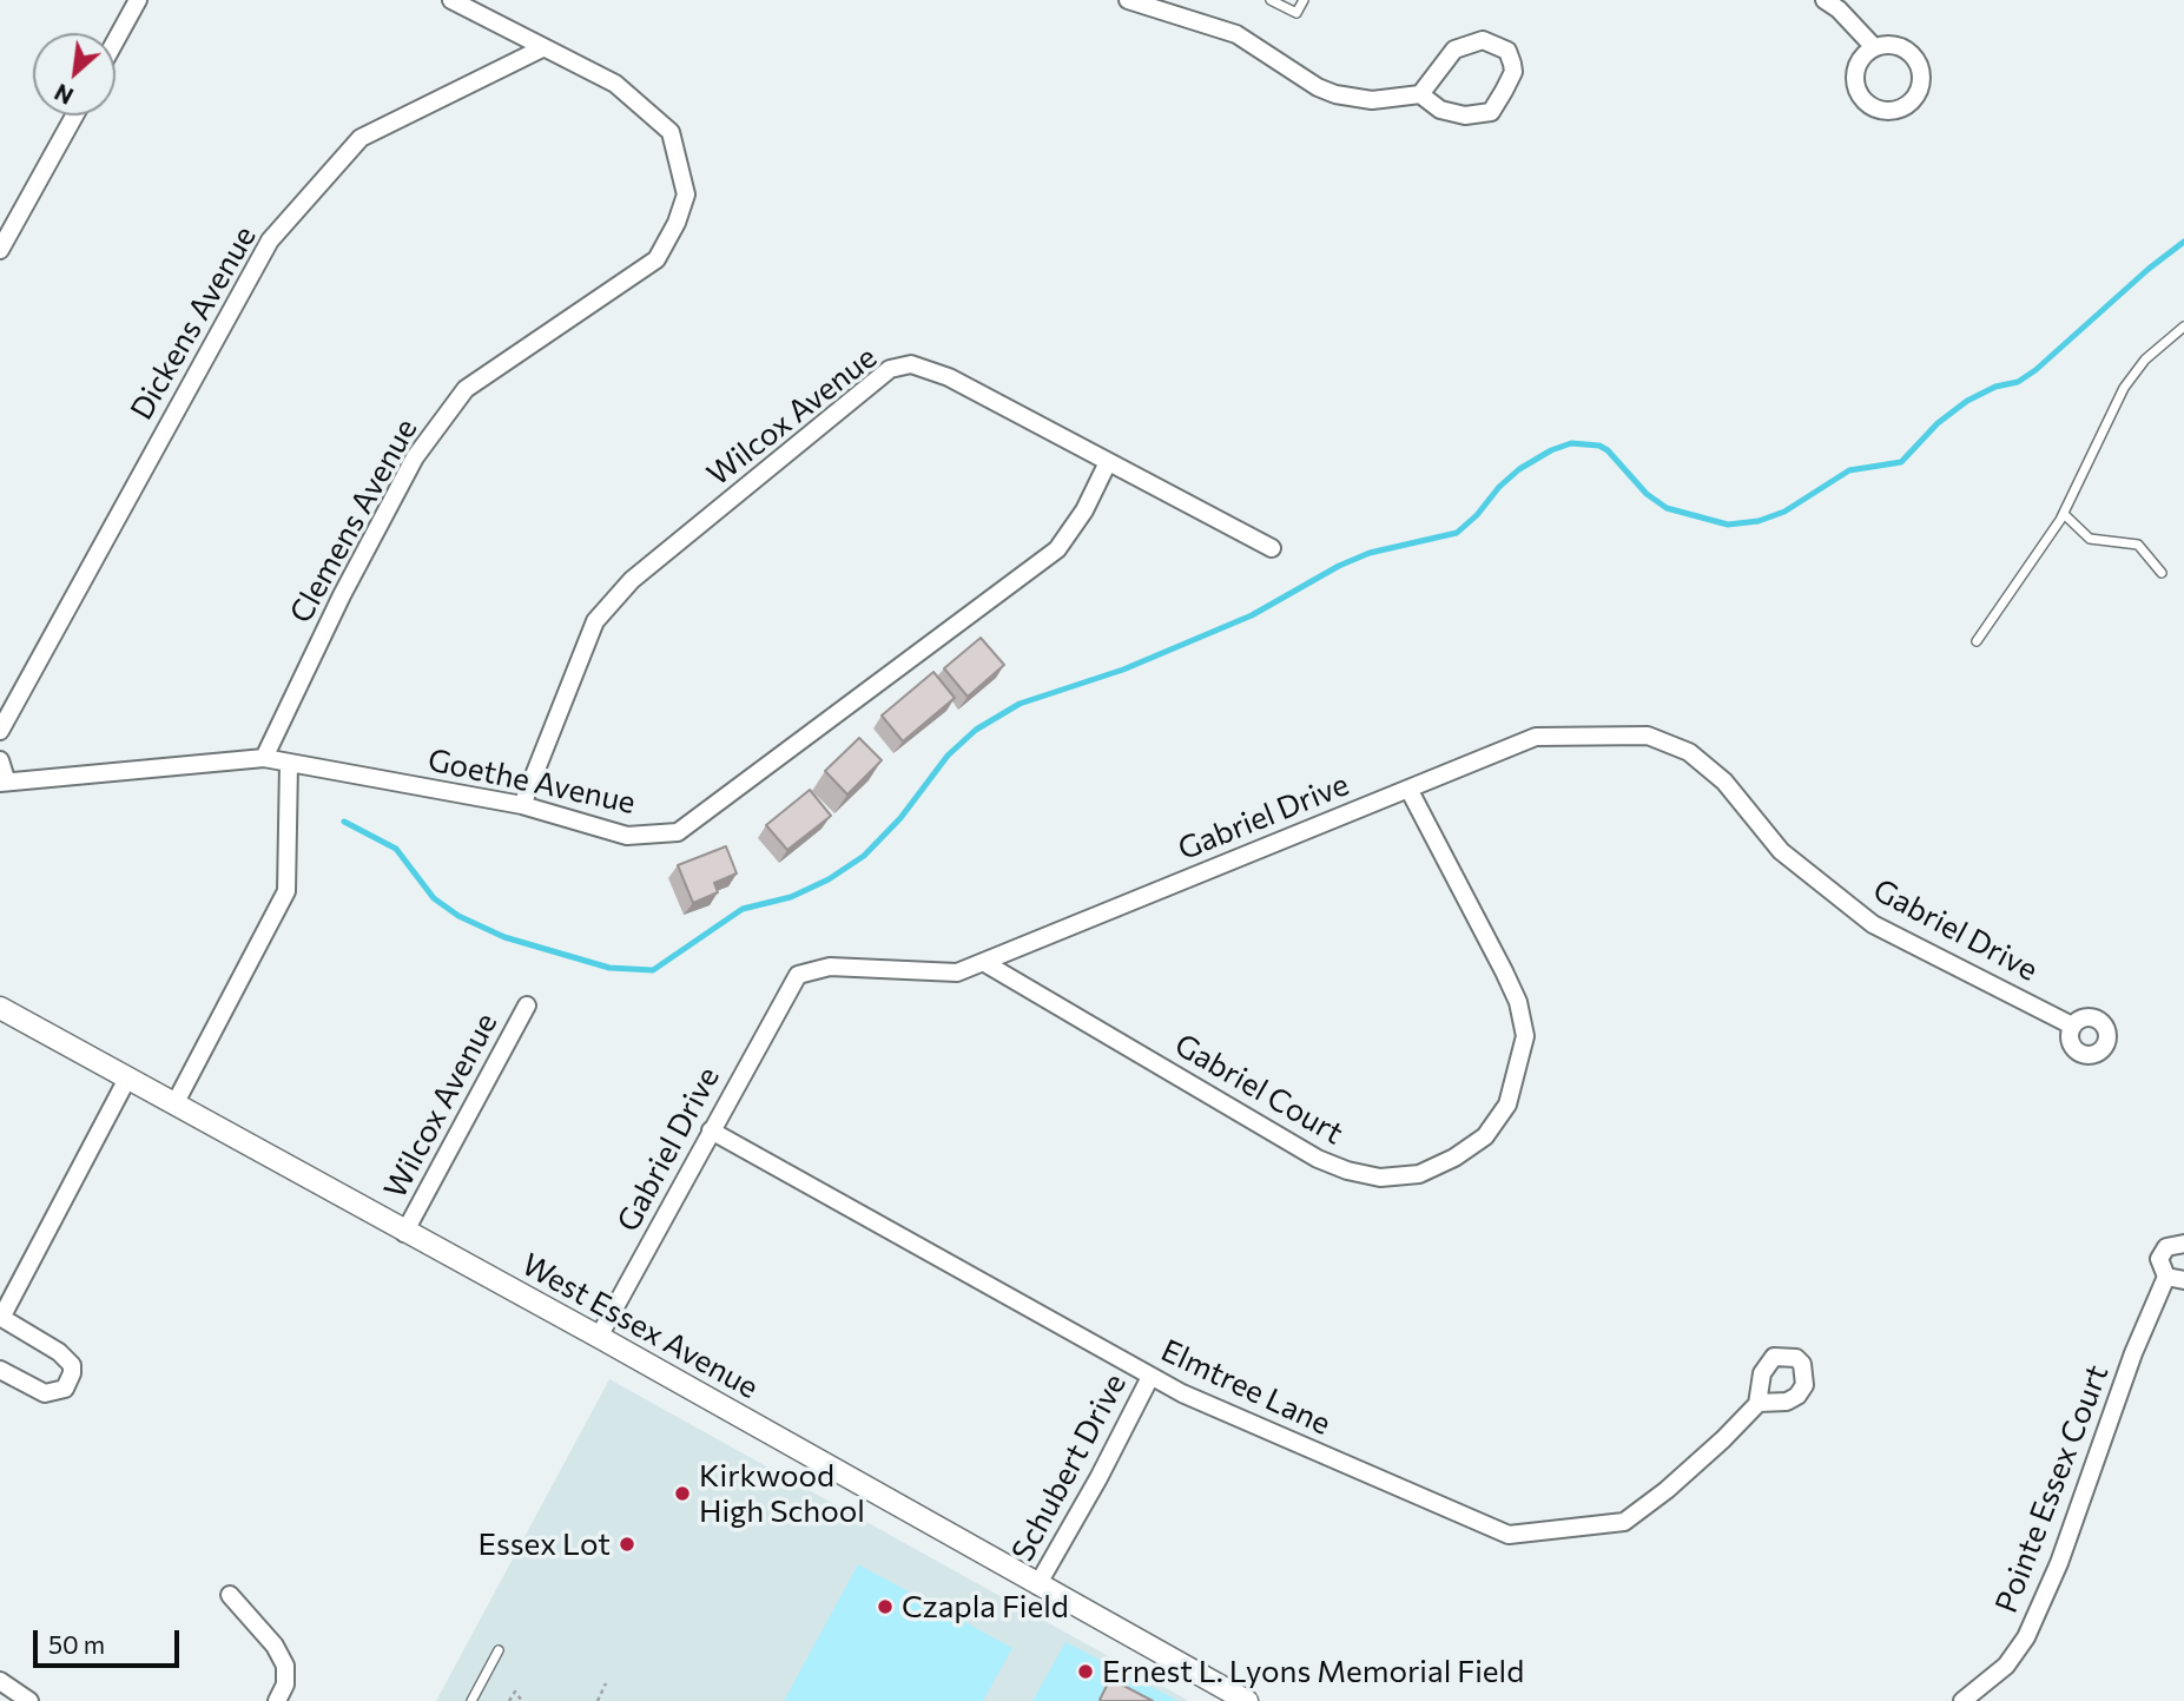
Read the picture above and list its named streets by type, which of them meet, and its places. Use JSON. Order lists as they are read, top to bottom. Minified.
{"streets":{"street":["Dickens Avenue","Wilcox Avenue","Clemens Avenue","Goethe Avenue","Gabriel Drive","Gabriel Court","West Essex Avenue","Elmtree Lane","Schubert Drive","Pointe Essex Court"]},"crossings":[["Dickens Avenue","Clemens Avenue"],["Wilcox Avenue","Goethe Avenue"],["Wilcox Avenue","West Essex Avenue"],["Clemens Avenue","Goethe Avenue"],["Gabriel Drive","Gabriel Court"],["Gabriel Drive","West Essex Avenue"],["Gabriel Drive","Elmtree Lane"],["West Essex Avenue","Schubert Drive"],["Elmtree Lane","Schubert Drive"]],"places":["Kirkwood High School","Essex Lot","Czapla Field","Ernest L. Lyons Memorial Field"],"scale_bar":"50 m","north":"bottom left"}
